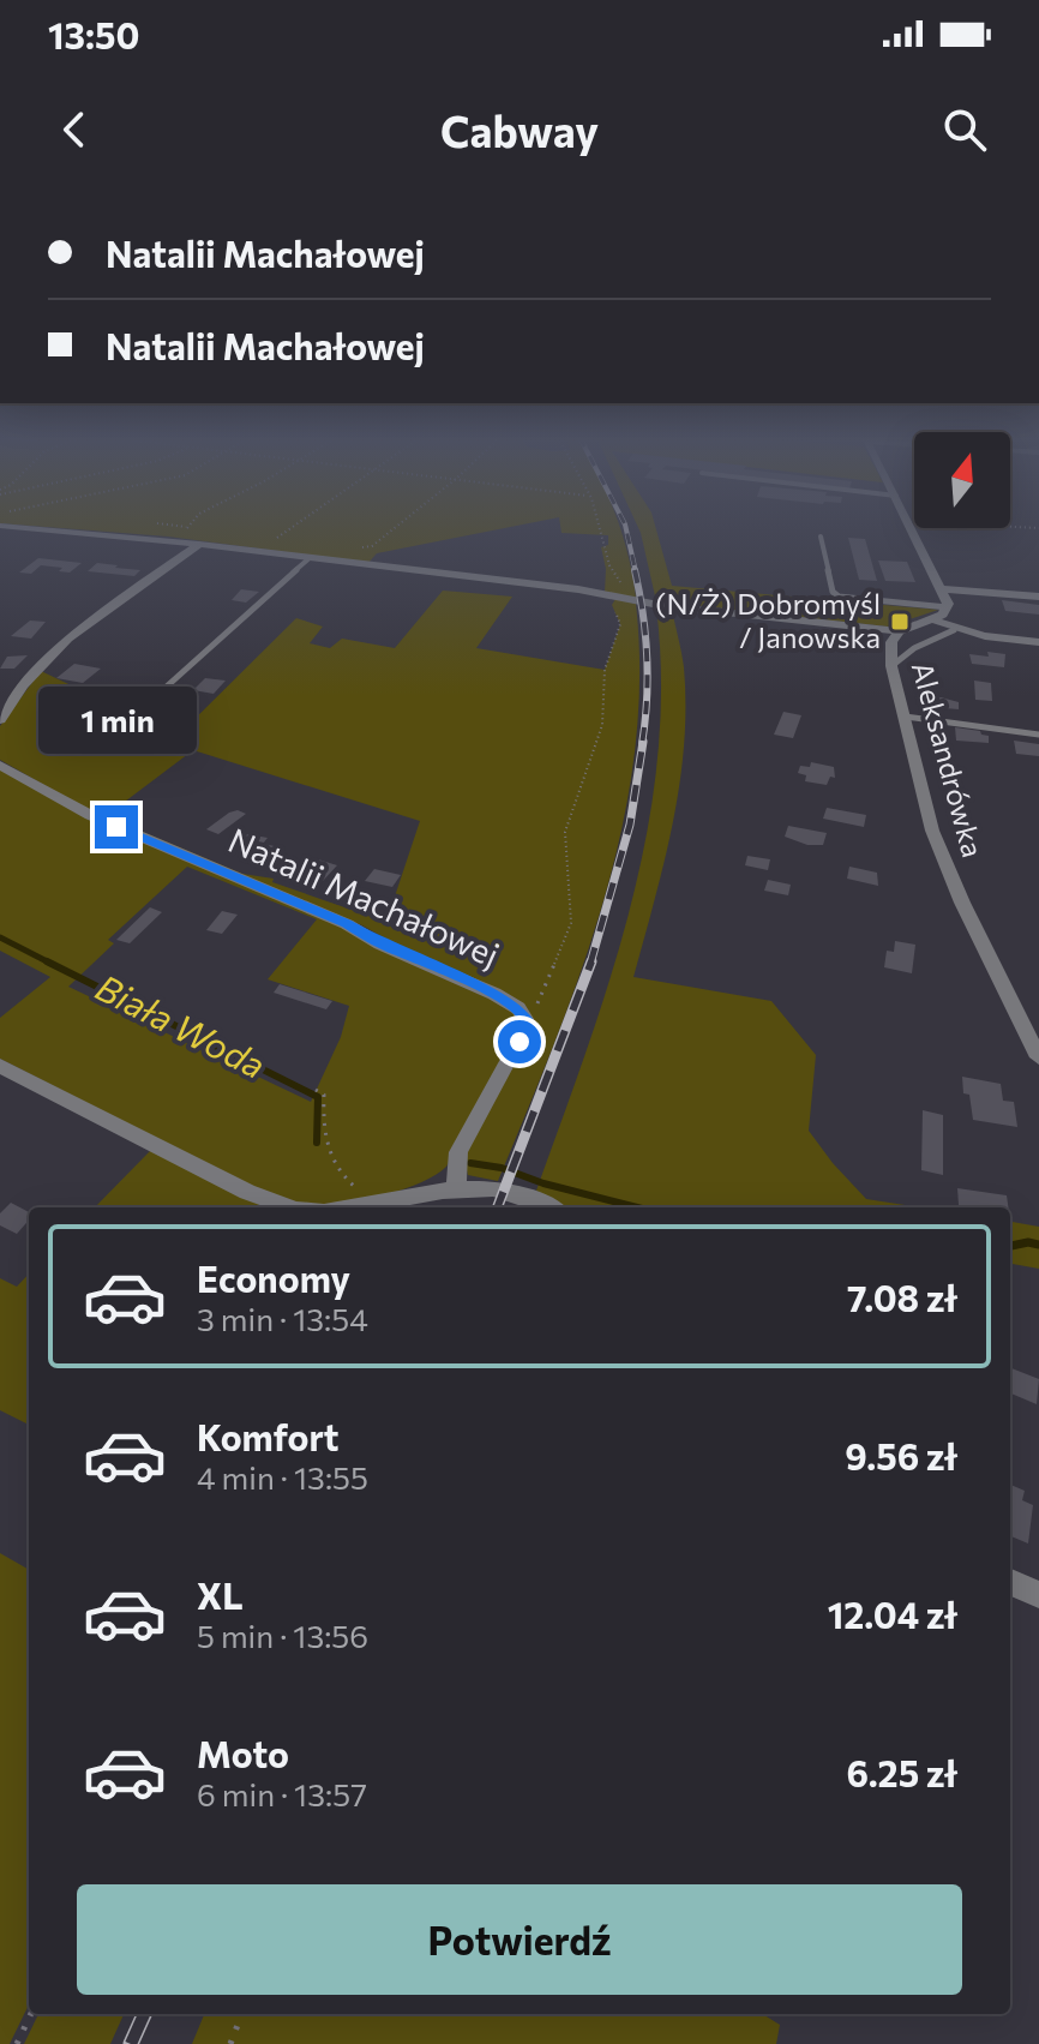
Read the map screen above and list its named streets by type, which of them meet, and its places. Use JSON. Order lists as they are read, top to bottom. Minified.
{"streets":{"street":["Aleksandrówka","Natalii Machałowej"]},"water":["Biała Woda"],"places":{"transit":["(N/Ż) Dobromyśl / Janowska"]},"north":"top","page":{"status":"13:50","header":"Cabway","banner":["Natalii Machałowej","Natalii Machałowej"],"bubble":"1 min","list":[{"name":"Economy","note":"3 min · 13:54","value":"7.08 zł"},{"name":"Komfort","note":"4 min · 13:55","value":"9.56 zł"},{"name":"XL","note":"5 min · 13:56","value":"12.04 zł"},{"name":"Moto","note":"6 min · 13:57","value":"6.25 zł"}],"buttons":"Potwierdź"}}
